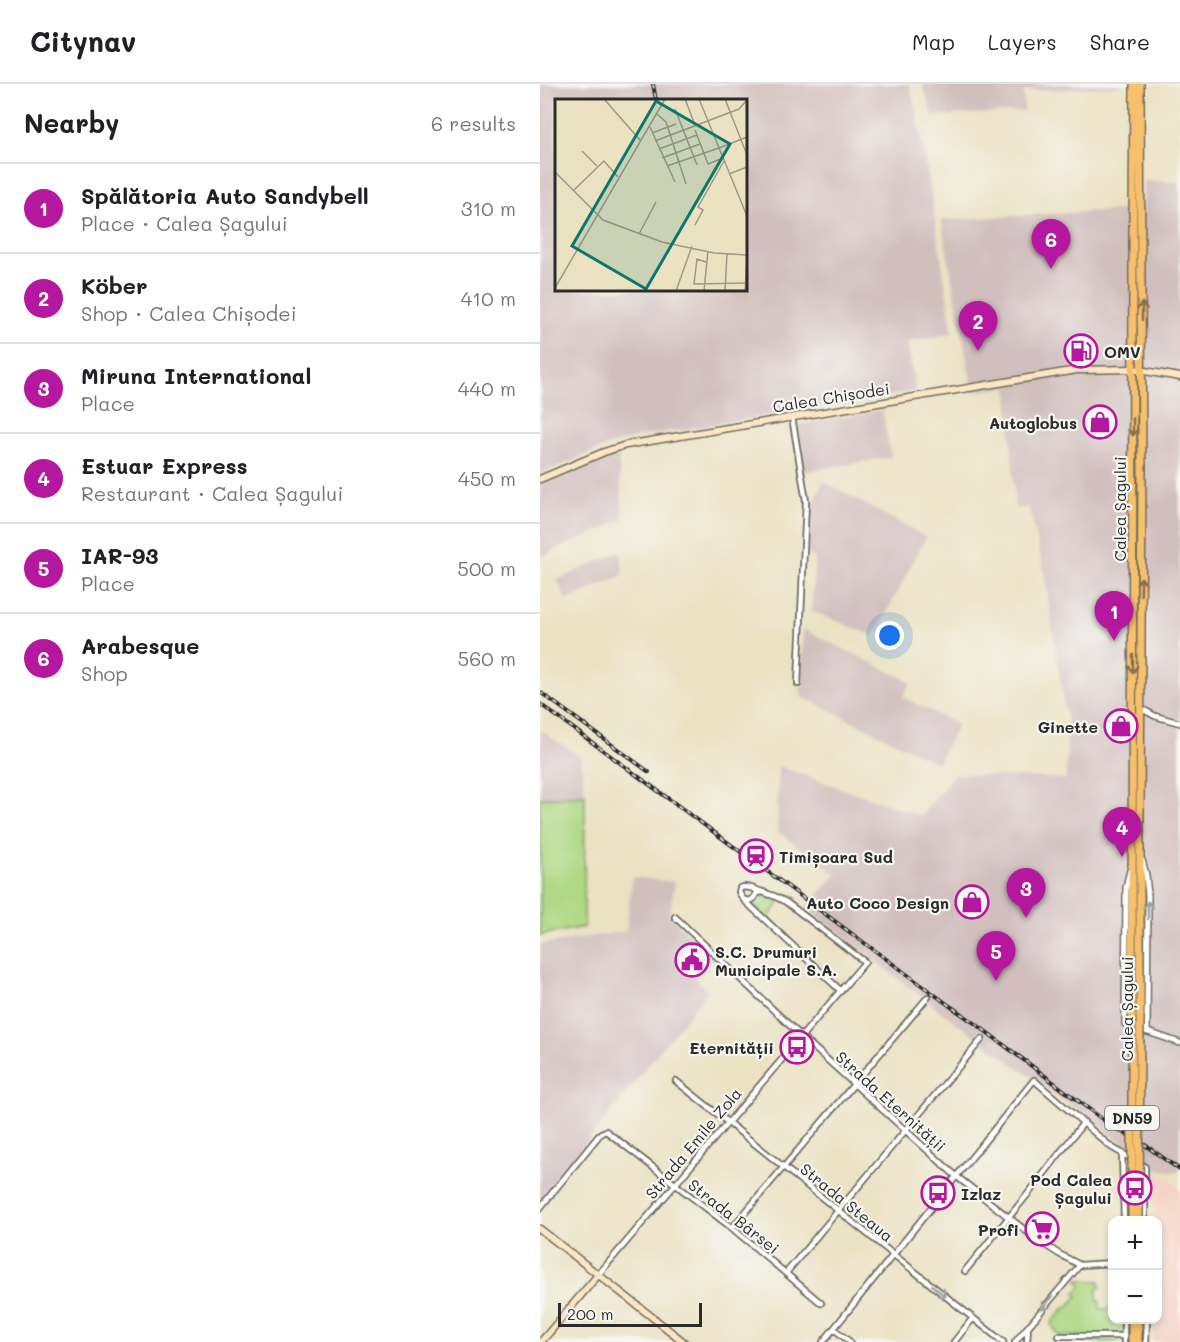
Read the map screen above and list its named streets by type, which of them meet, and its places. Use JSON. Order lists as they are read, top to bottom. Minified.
{"streets":{"main road":["Calea Chișodei","Calea Șagului","DN59","Strada Emile Zola"],"street":["Strada Eternității","Strada Steaua","Strada Bârsei"]},"crossings":[["Calea Chișodei","Calea Șagului"],["Strada Eternității","Strada Emile Zola"],["Strada Emile Zola","Strada Steaua"],["Strada Emile Zola","Strada Bârsei"]],"places":{"fuel station":["OMV"],"shop":["Autoglobus","Ginette","Auto Coco Design"],"station":["Timișoara Sud"],"public building":["S.C. Drumuri Municipale S.A."],"bus stop":["Eternității","Pod Calea Șagului","Izlaz"],"supermarket":["Profi"]},"scale_bar":"200 m","page":{"header":"Citynav","nav":["Map","Layers","Share"],"heading":["Nearby","6 results"],"list":[{"mark":"1","name":"Spălătoria Auto Sandybell","note":"Place · Calea Șagului","value":"310 m"},{"mark":"2","name":"Köber","note":"Shop · Calea Chișodei","value":"410 m"},{"mark":"3","name":"Miruna International","note":"Place","value":"440 m"},{"mark":"4","name":"Estuar Express","note":"Restaurant · Calea Șagului","value":"450 m"},{"mark":"5","name":"IAR-93","note":"Place","value":"500 m"},{"mark":"6","name":"Arabesque","note":"Shop","value":"560 m"}],"pins":["6","2","1","4","3","5"],"map_buttons":["+","−"],"scale":"200 m"}}
